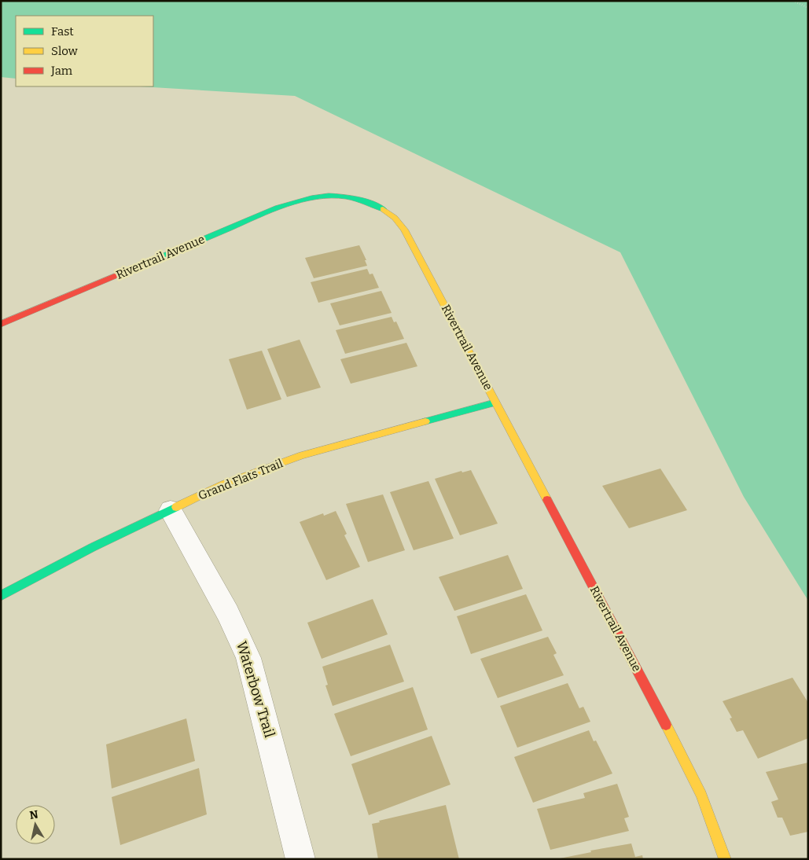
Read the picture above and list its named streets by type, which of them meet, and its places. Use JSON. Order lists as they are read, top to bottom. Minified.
{"streets":{"street":["Rivertrail Avenue","Grand Flats Trail","Waterbow Trail"]},"crossings":[["Rivertrail Avenue","Grand Flats Trail"],["Grand Flats Trail","Waterbow Trail"]],"legend":["Fast","Slow","Jam"],"north":"top"}
